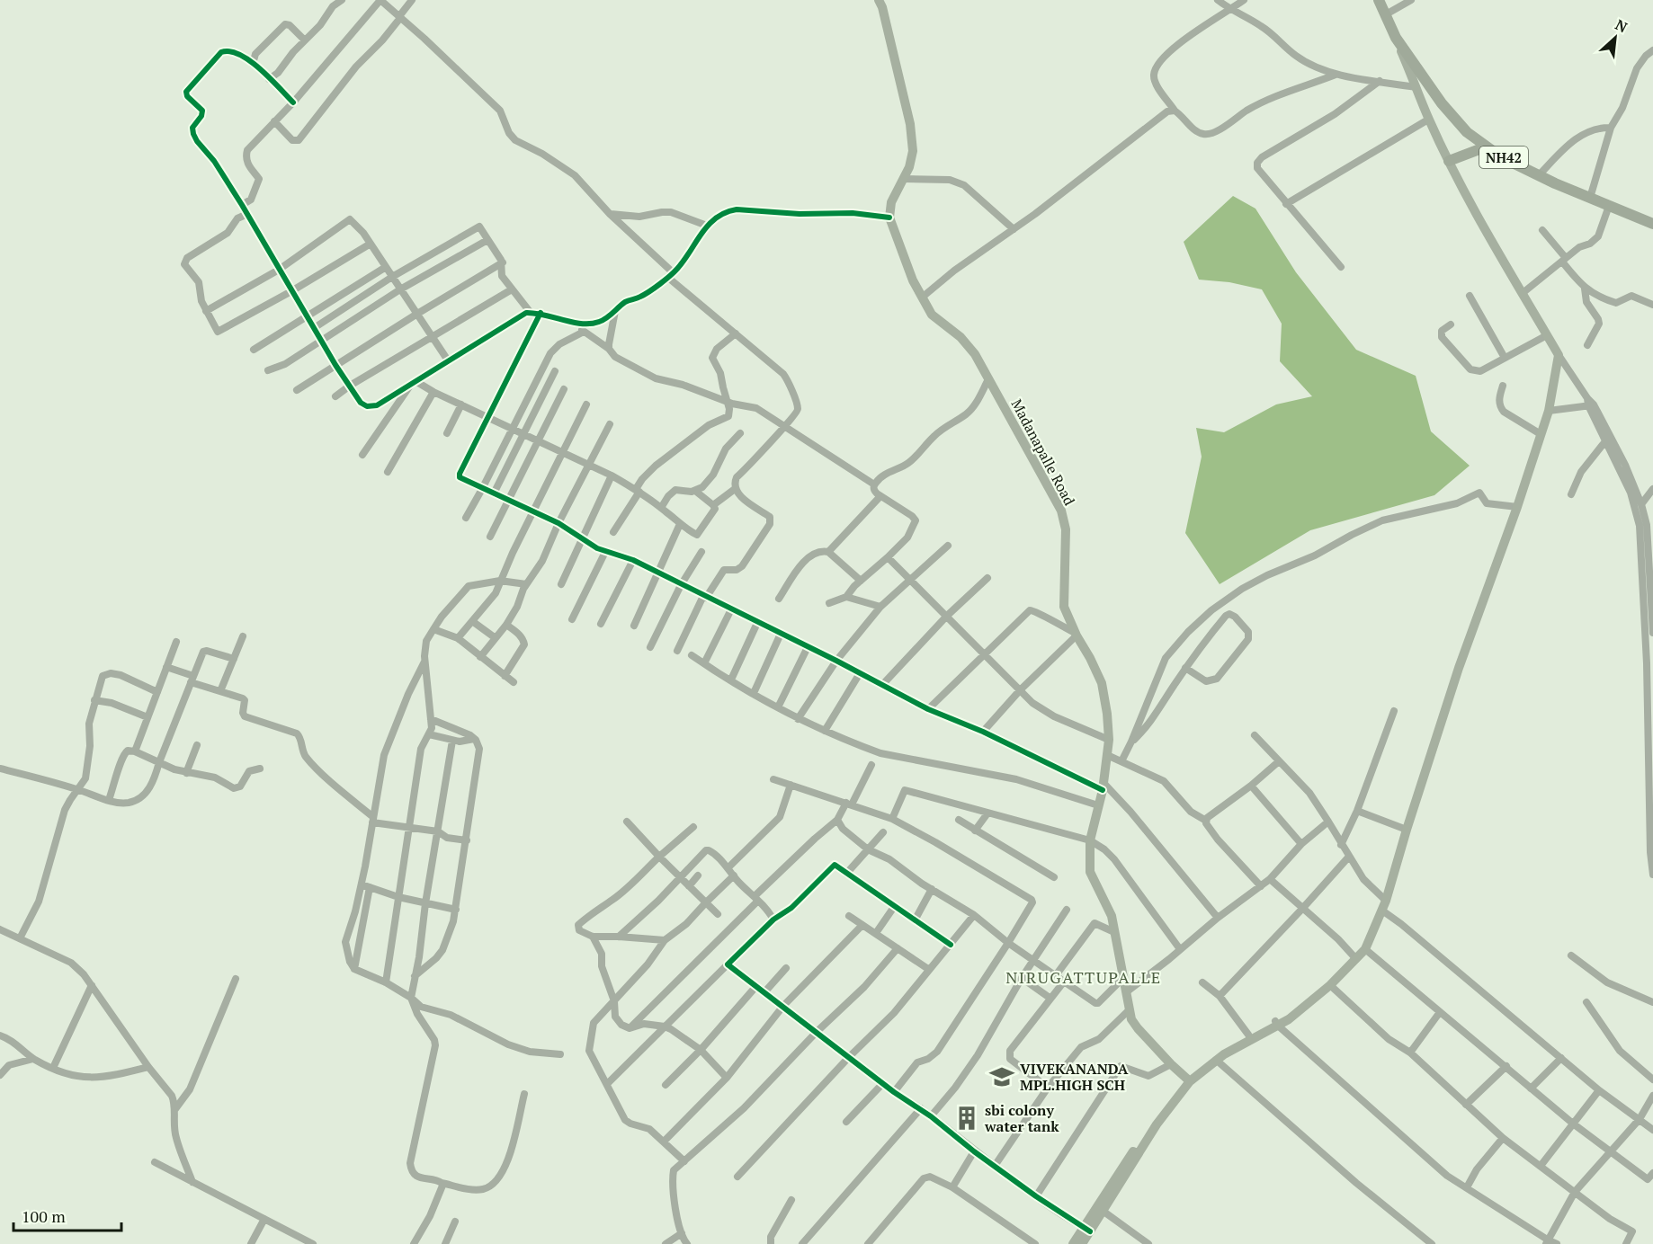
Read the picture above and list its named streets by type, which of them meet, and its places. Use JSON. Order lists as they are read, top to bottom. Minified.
{"streets":{"highway":["NH42"],"main road":["Madanapalle Road"]},"districts":["NIRUGATTUPALLE"],"places":{"school or university":["VIVEKANANDA MPL.HIGH SCH"],"building":["sbi colony water tank"]},"scale_bar":"100 m","north":"top right"}
